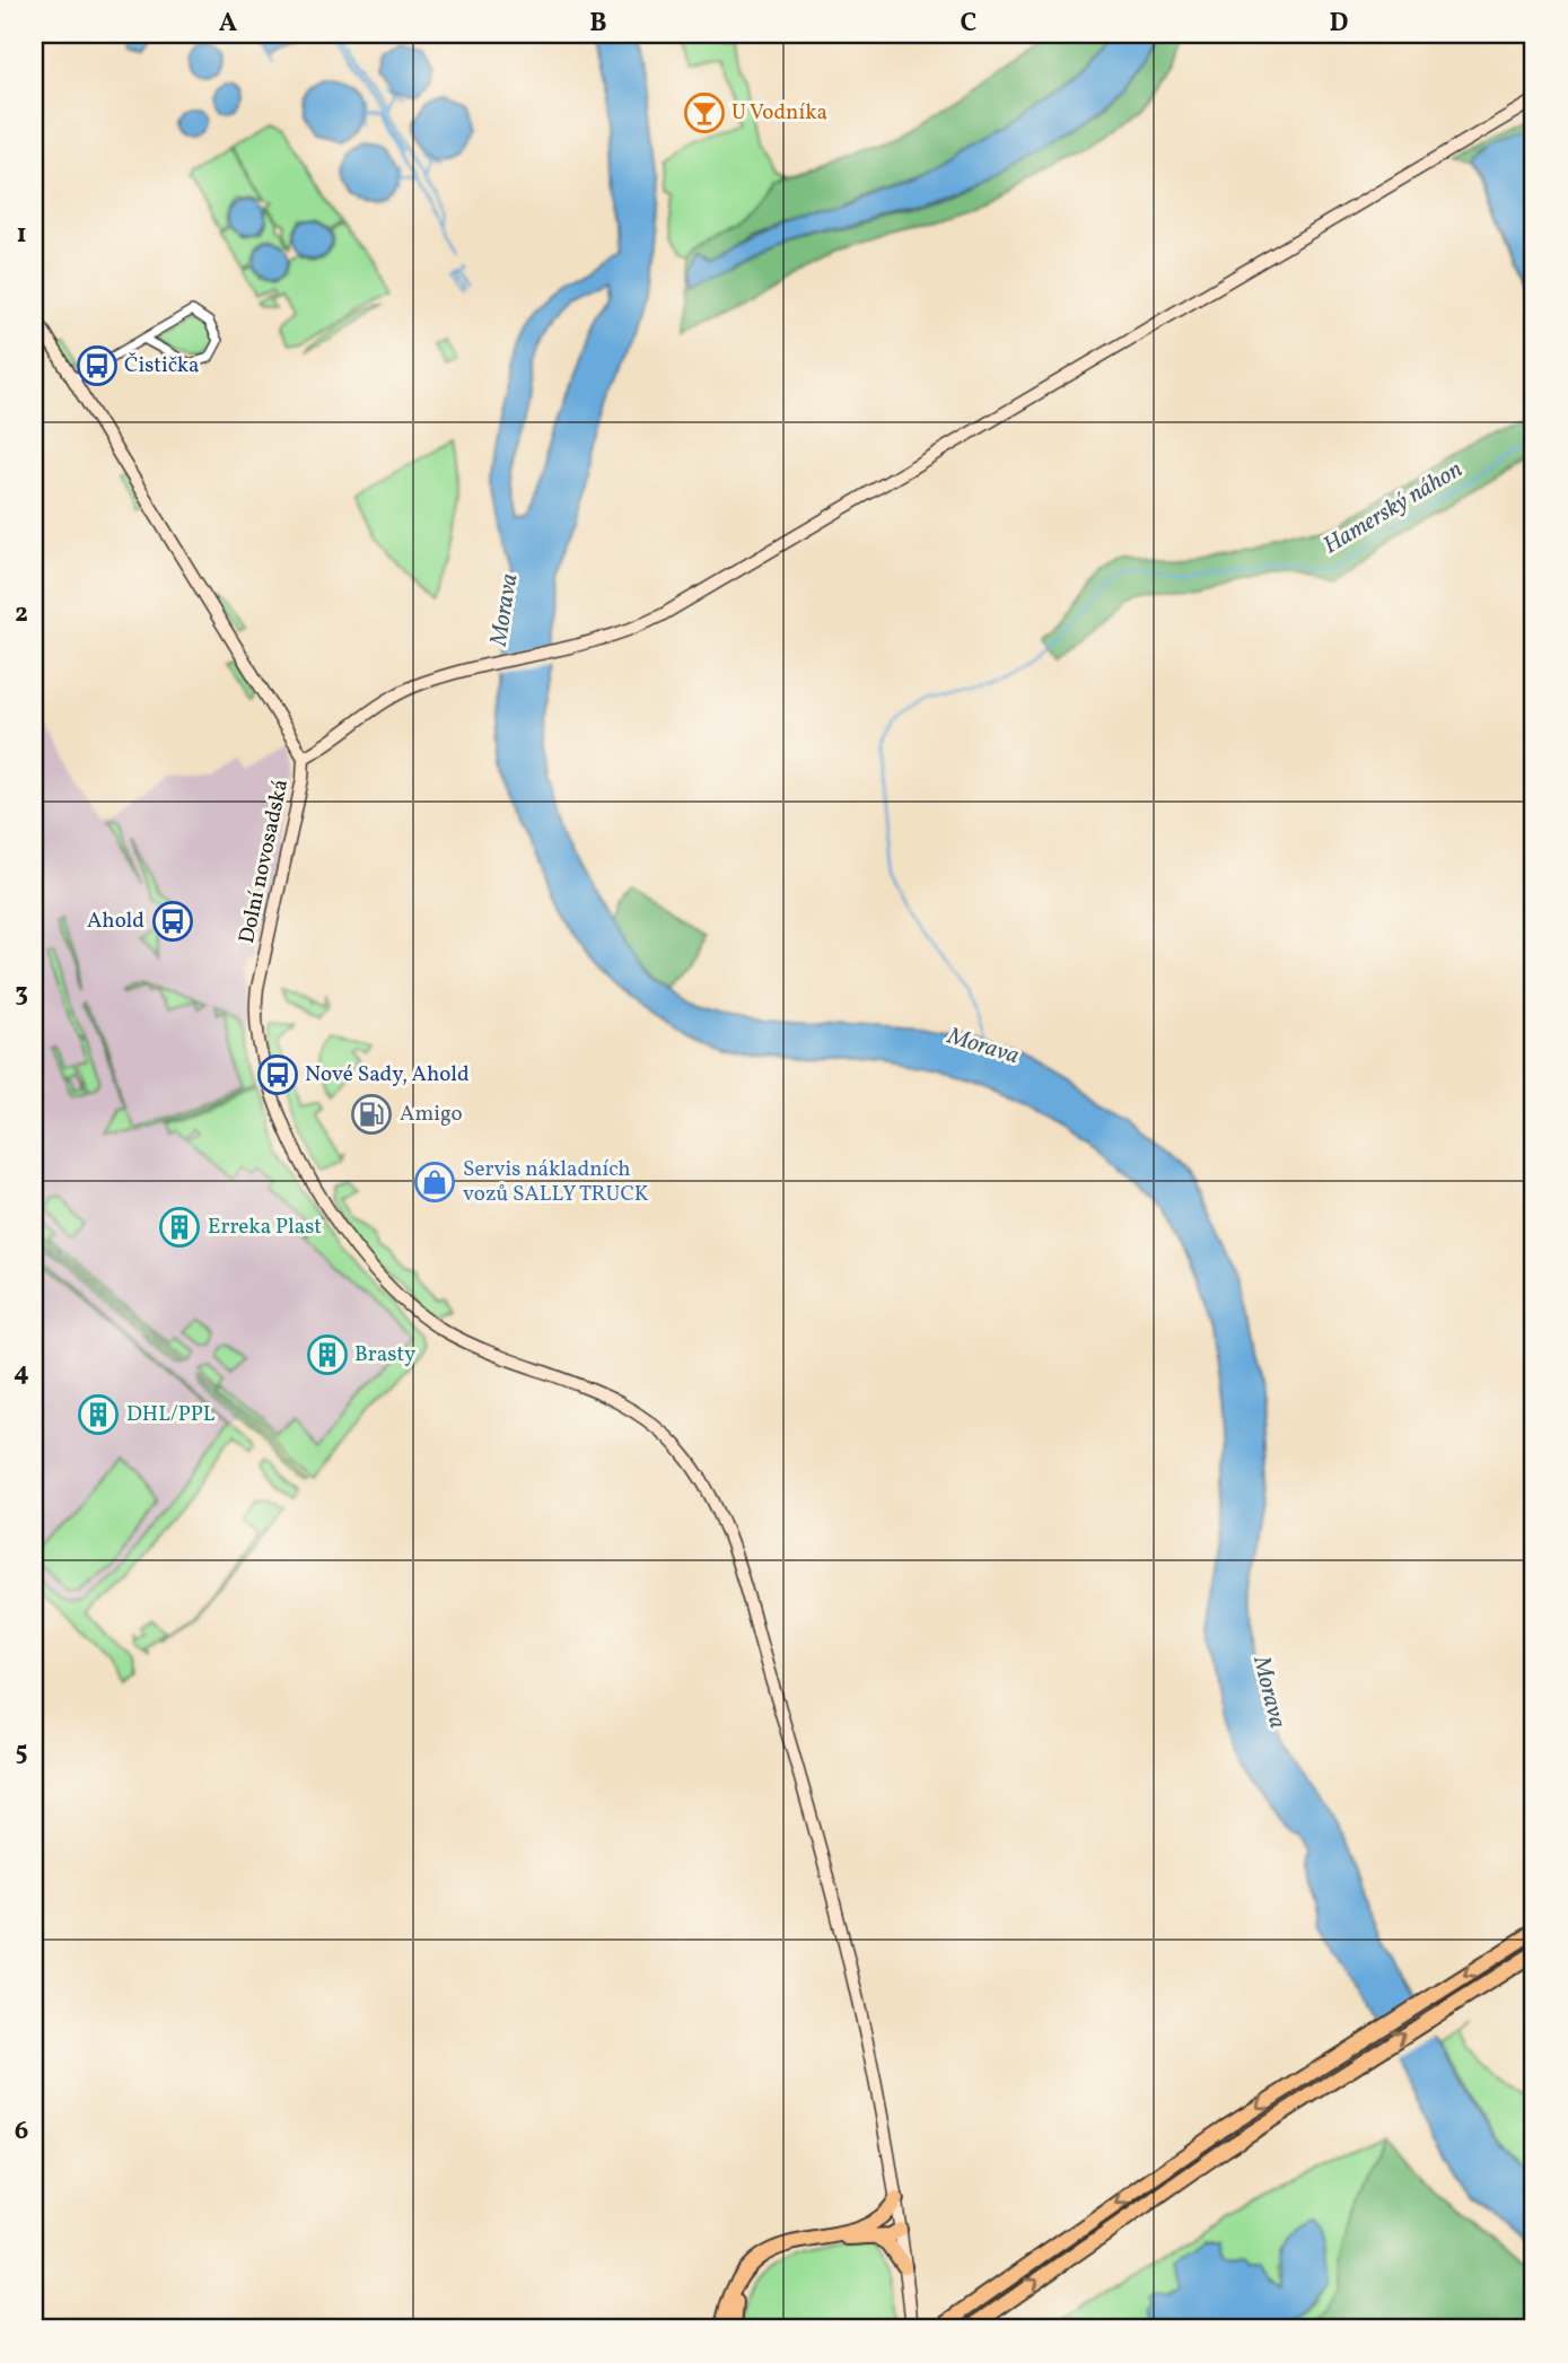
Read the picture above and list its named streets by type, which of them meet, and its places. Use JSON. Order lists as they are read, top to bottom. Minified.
{"streets":{"main road":["Dolní novosadská"]},"water":["Hamerský náhon","Morava"],"places":{"bar":["U Vodníka"],"bus stop":["Čistička","Ahold","Nové Sady, Ahold"],"fuel station":["Amigo"],"shop":["Servis nákladních vozů SALLY TRUCK"],"building":["Erreka Plast","Brasty","DHL/PPL"]},"grid":{"columns":["A","B","C","D"],"rows":["1","2","3","4","5","6"]}}
